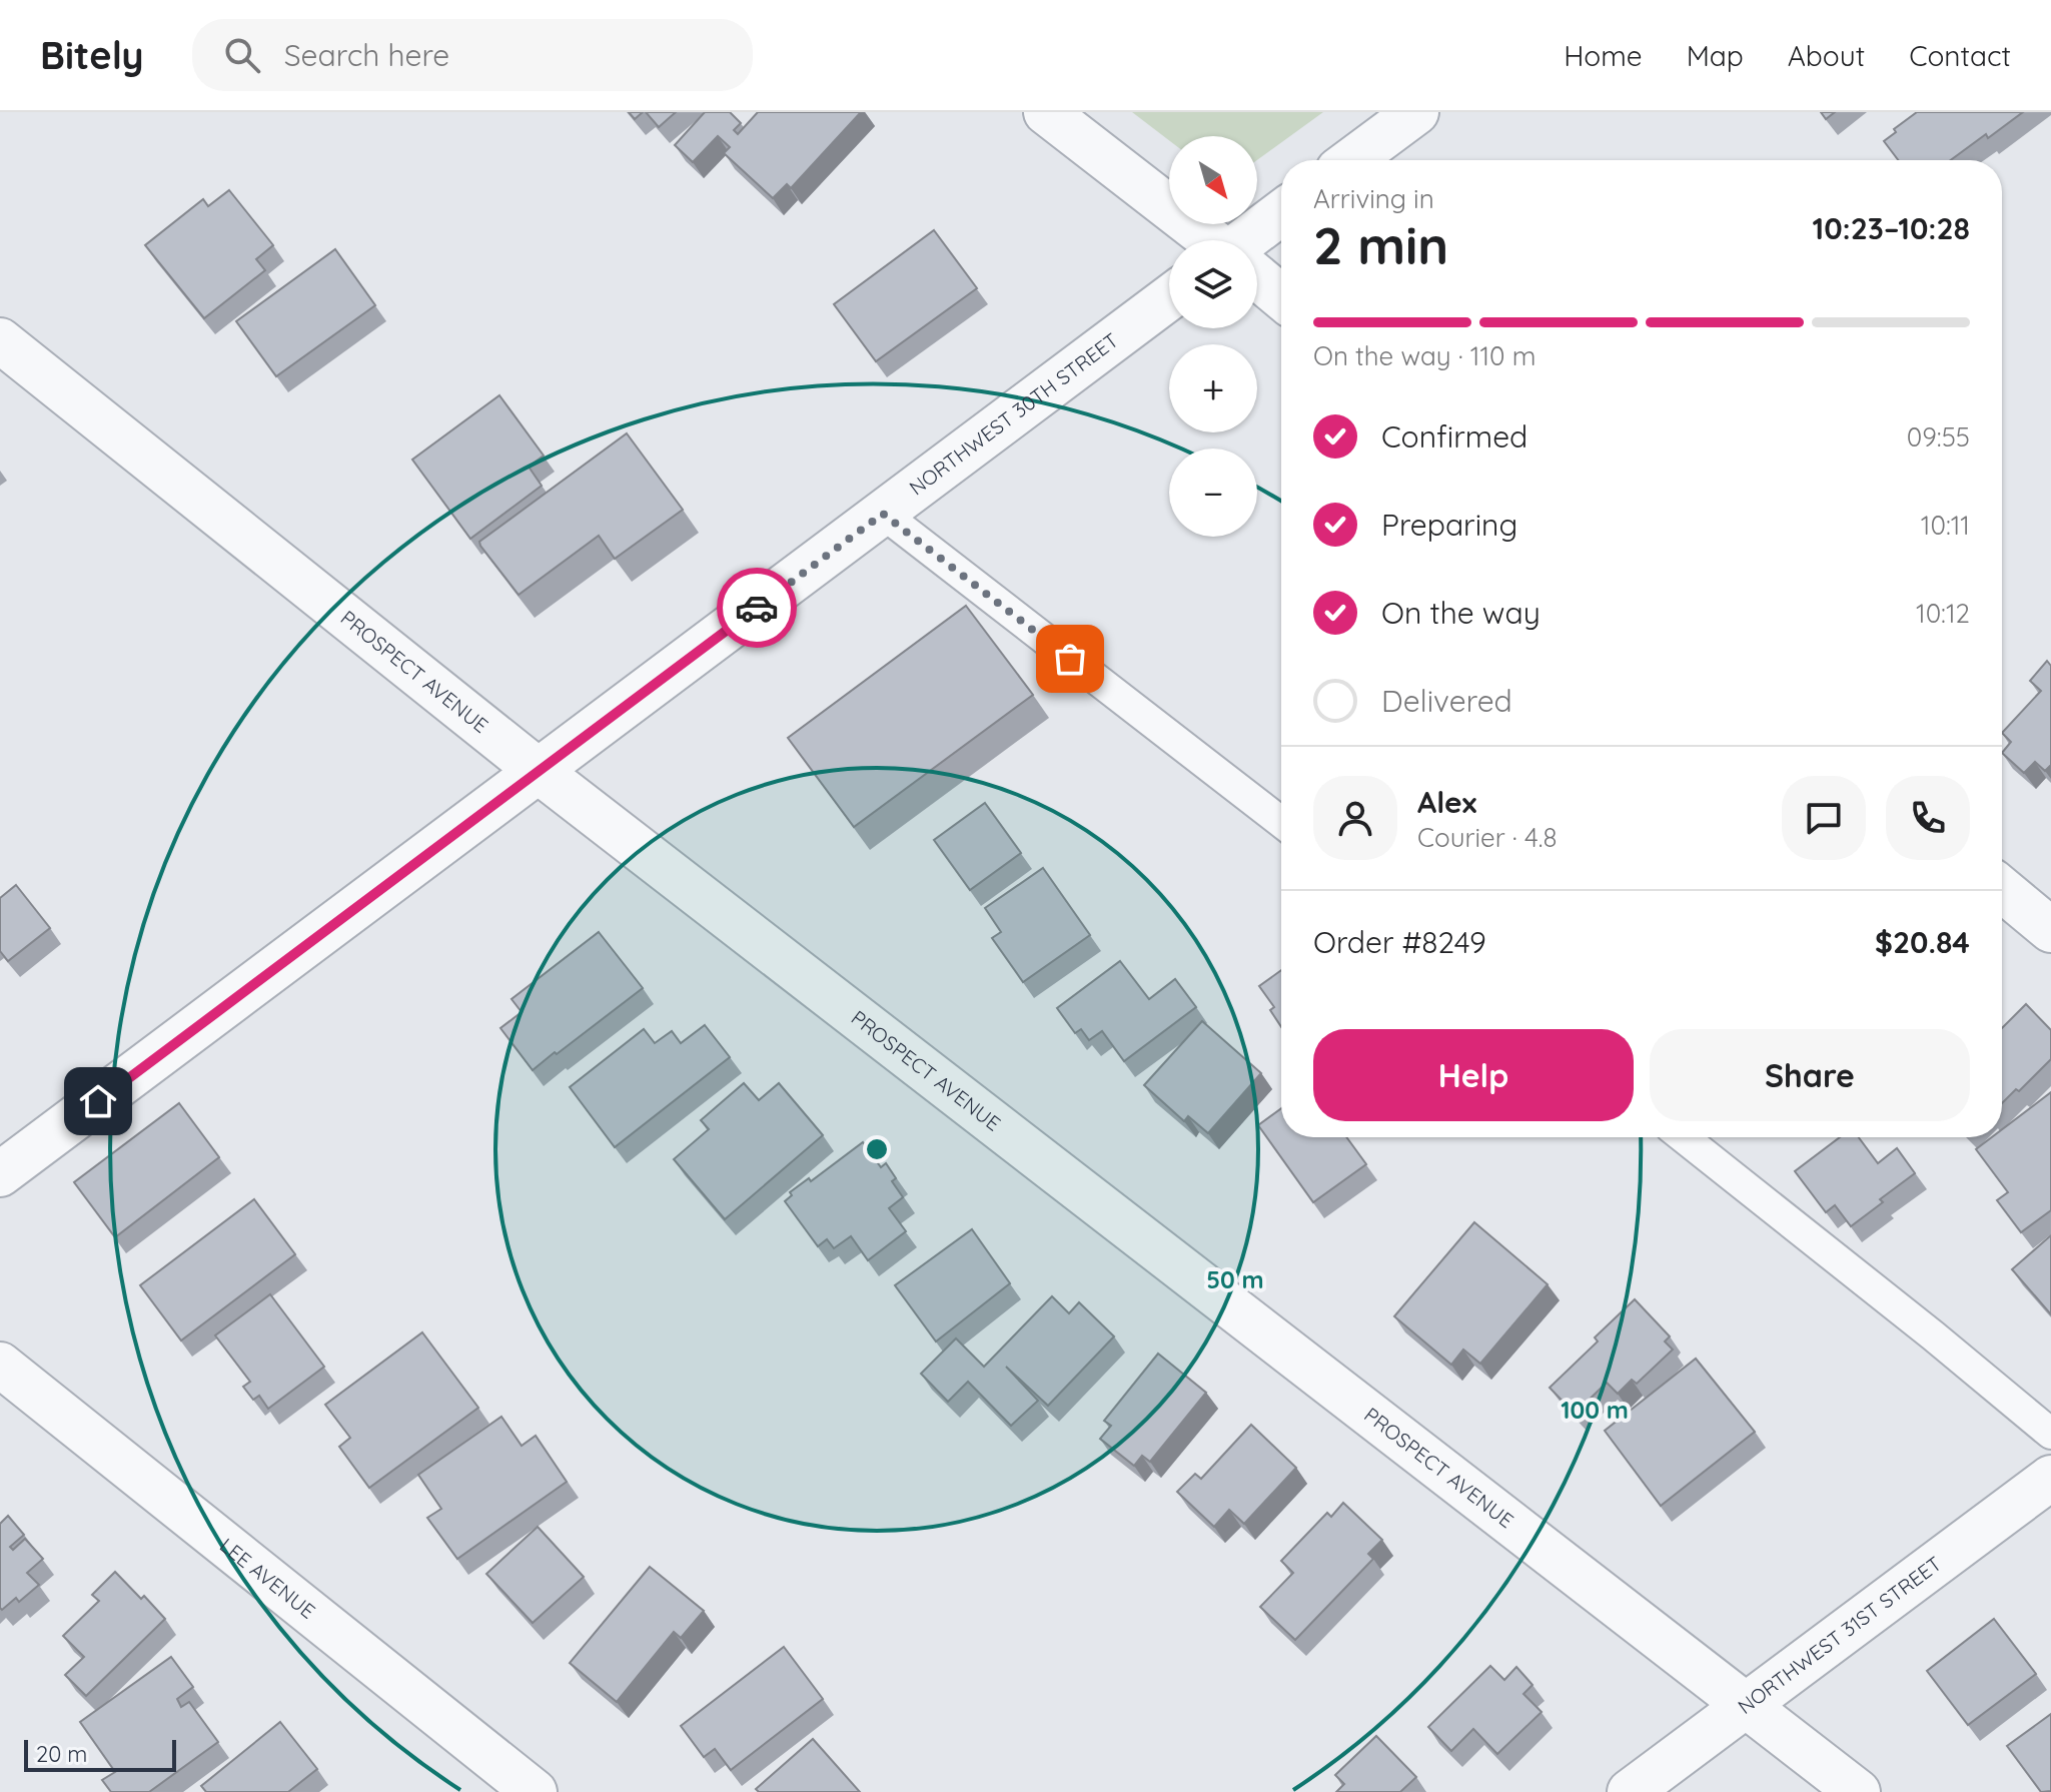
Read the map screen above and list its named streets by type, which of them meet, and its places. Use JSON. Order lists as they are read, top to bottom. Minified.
{"streets":{"street":["NORTHWEST 30TH STREET","PROSPECT AVENUE","LEE AVENUE","NORTHWEST 31ST STREET"]},"crossings":[["NORTHWEST 30TH STREET","PROSPECT AVENUE"],["PROSPECT AVENUE","NORTHWEST 31ST STREET"]],"scale_bar":"20 m","north":"bottom right","page":{"header":"Bitely","search":"Search here","nav":["Home","Map","About","Contact"],"map_buttons":["+","−"],"heading":["2 min","Arriving in","10:23–10:28"],"panel":["Alex","Courier · 4.8","Order #8249","$20.84"],"bar":"On the way · 110 m","list":[["Confirmed","09:55"],["Preparing","10:11"],["On the way","10:12"],"Delivered"],"buttons":["Help","Share"],"scale":"20 m"},"rings":["50 m","100 m"]}
